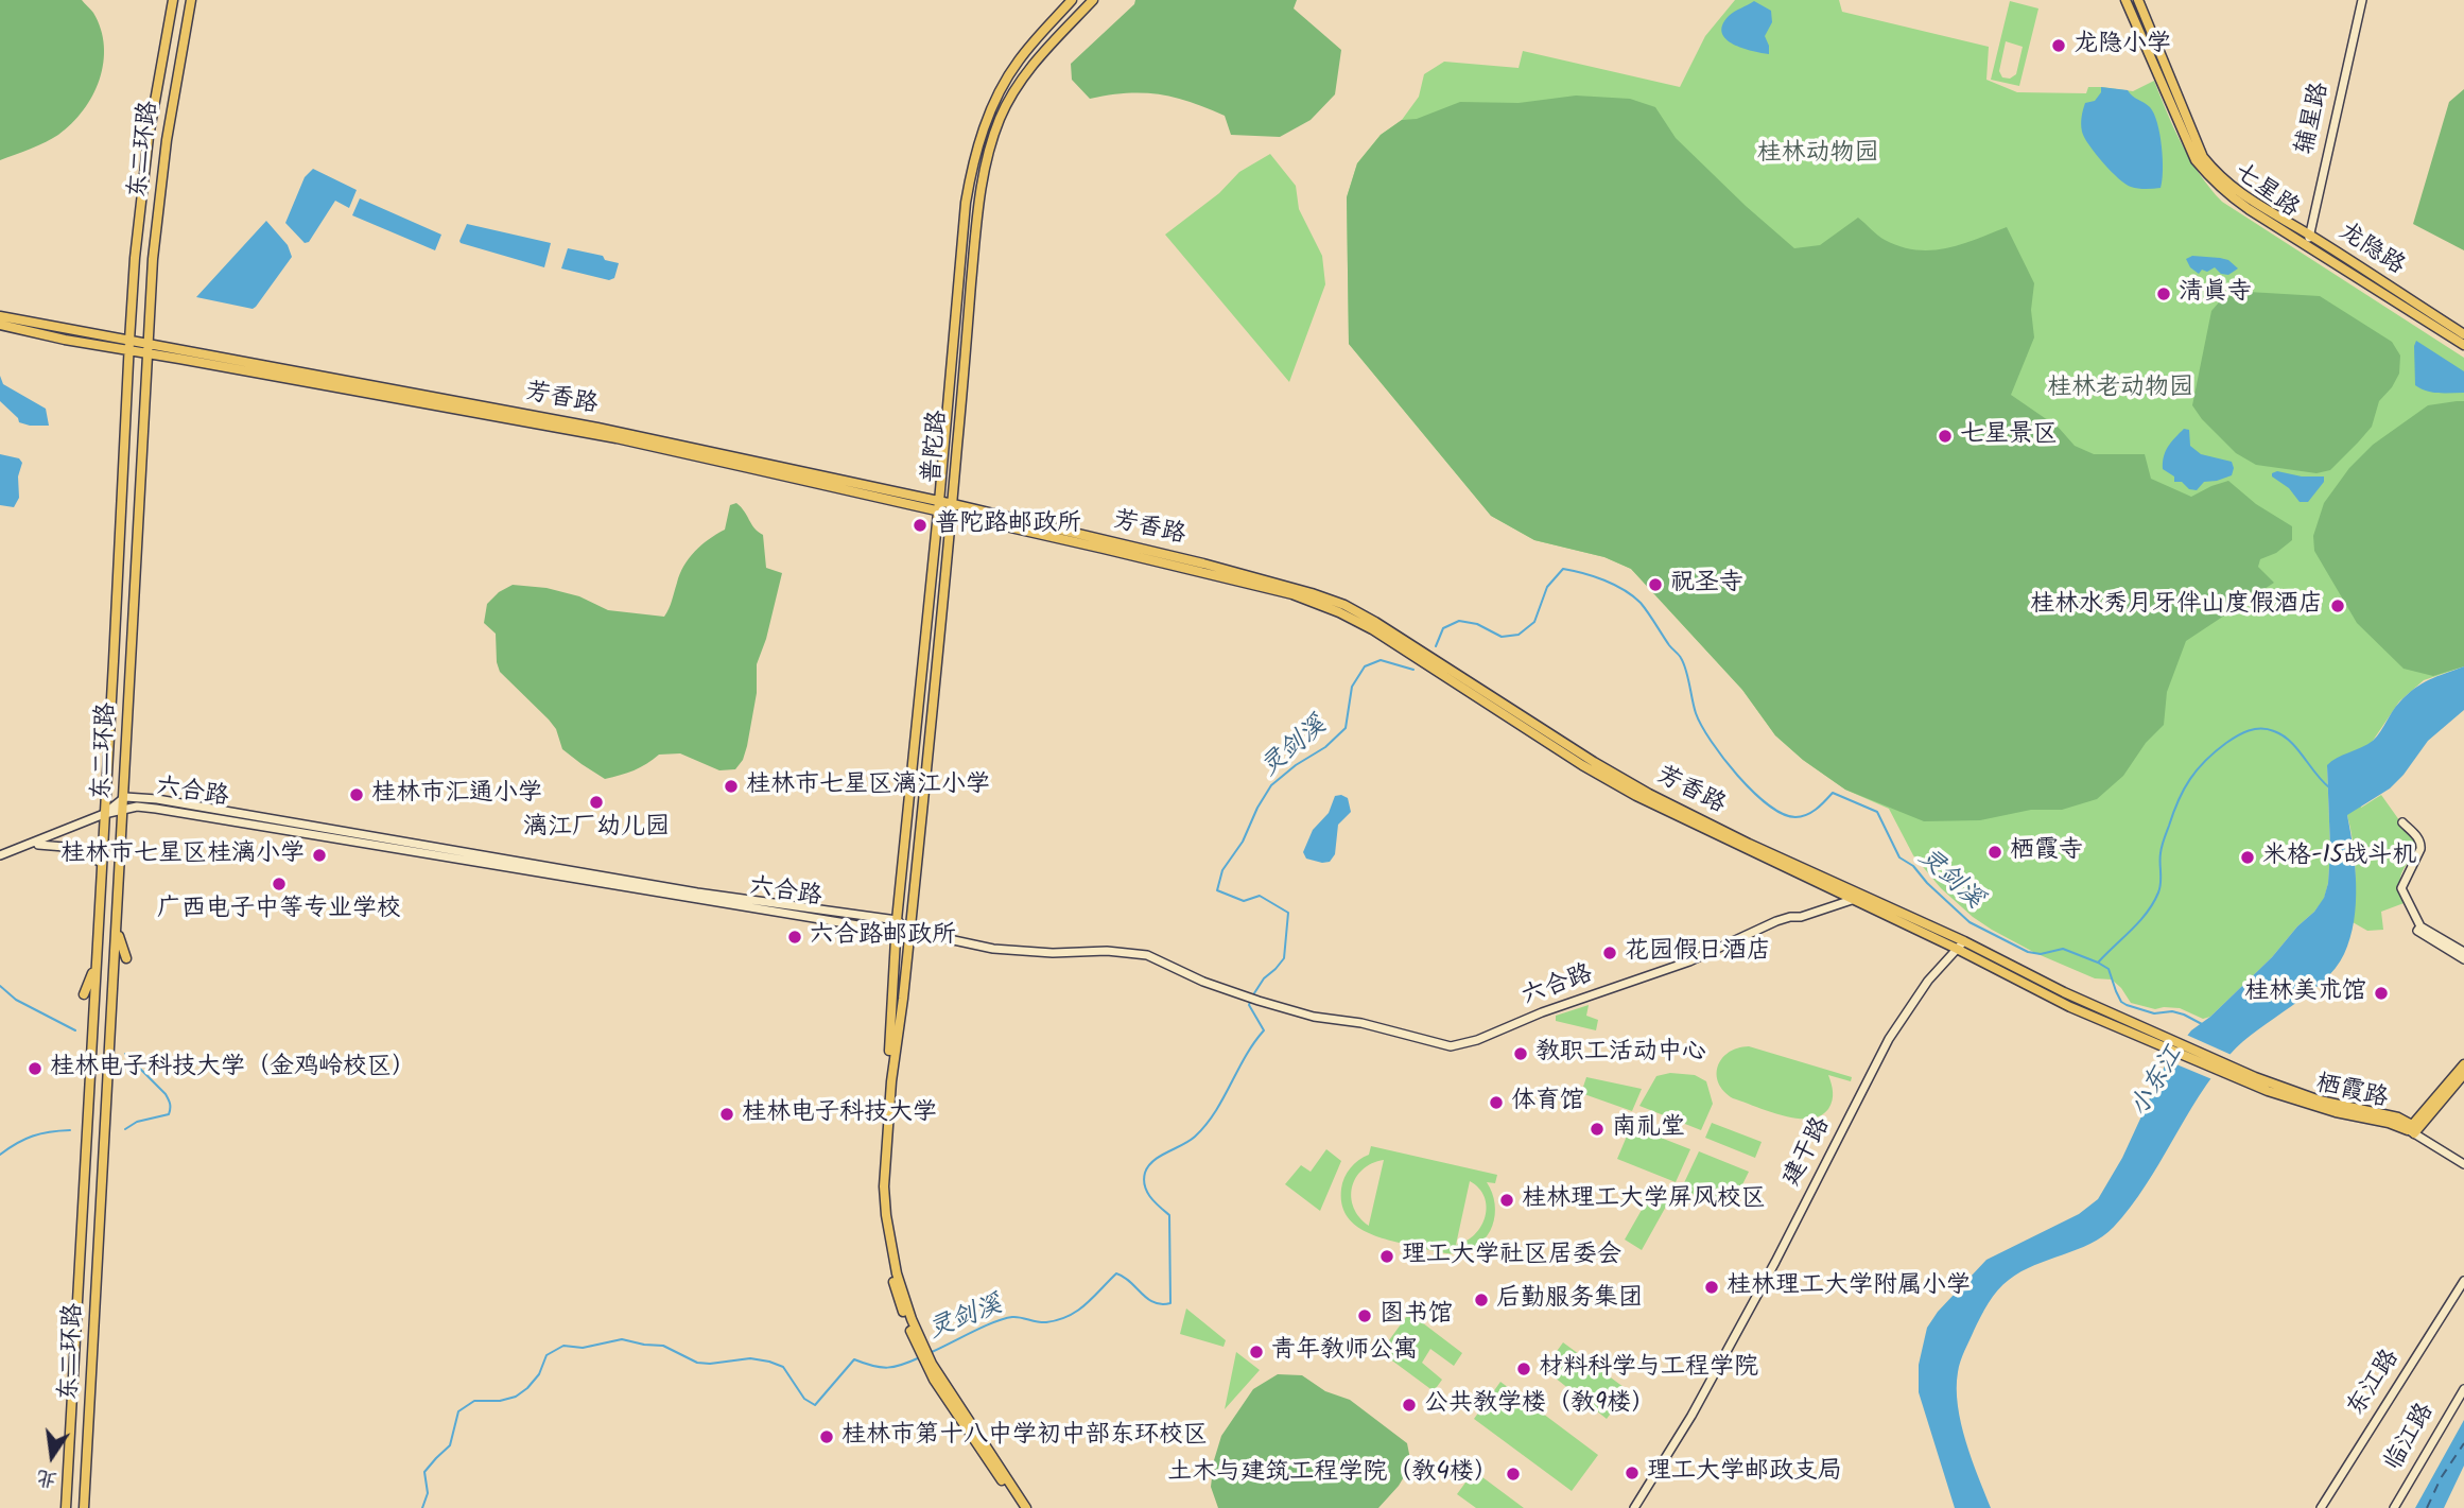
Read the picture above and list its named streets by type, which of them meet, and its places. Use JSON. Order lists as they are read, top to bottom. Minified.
{"streets":{"main road":["辅星路","东二环路","七星路","龙隐路","芳香路","普陀路","六合路","栖霞路","建干路","东江路","临江路"]},"crossings":[["辅星路","七星路"],["辅星路","龙隐路"],["东二环路","芳香路"],["东二环路","六合路"],["七星路","龙隐路"],["芳香路","普陀路"],["芳香路","六合路"],["芳香路","建干路"],["普陀路","六合路"]],"water":["灵剑溪","小东江"],"parks":["桂林动物园","桂林老动物园"],"places":["龙隐小学","清真寺","七星景区","普陀路邮政所","祝圣寺","桂林水秀月牙伴山度假酒店","桂林市七星区漓江小学","桂林市汇通小学","漓江厂幼儿园","栖霞寺","桂林市七星区桂漓小学","米格-15战斗机","广西电子中等专业学校","六合路邮政所","花园假日酒店","桂林美术馆","教职工活动中心","桂林电子科技大学（金鸡岭校区）","体育馆","桂林电子科技大学","南礼堂","桂林理工大学屏风校区","理工大学社区居委会","桂林理工大学附属小学","后勤服务集团","图书馆","青年教师公寓","材料科学与工程学院","公共教学楼（教9楼）","桂林市第十八中学初中部东环校区","理工大学邮政支局","土木与建筑工程学院（教4楼）"],"north":"bottom"}
